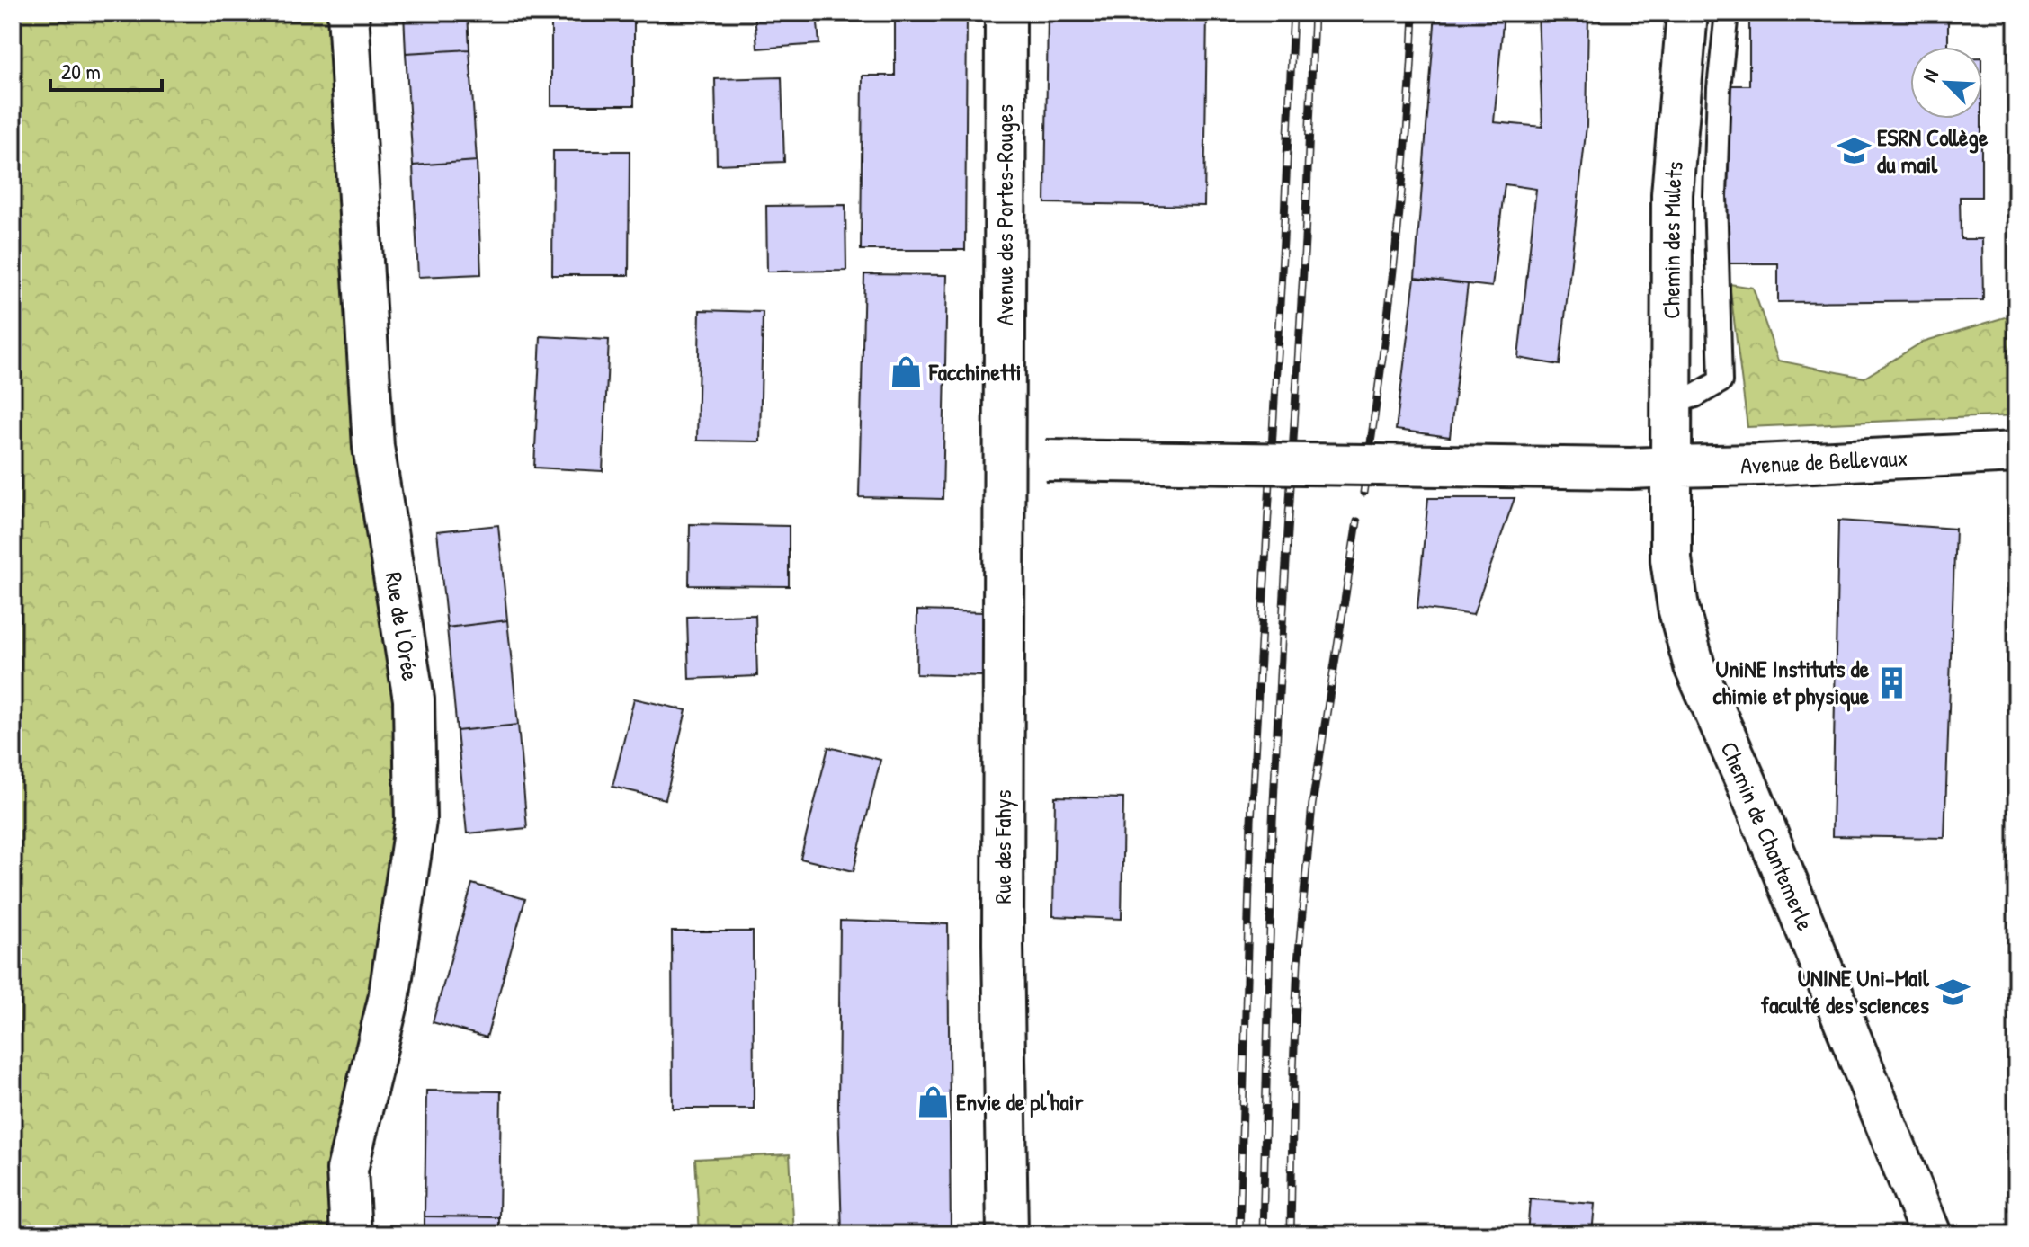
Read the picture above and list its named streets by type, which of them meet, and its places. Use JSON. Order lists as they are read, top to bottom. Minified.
{"streets":{"street":["Avenue des Portes-Rouges","Chemin des Mulets","Avenue de Bellevaux","Rue de l'Orée","Chemin de Chantemerle","Rue des Fahys"]},"crossings":[["Avenue des Portes-Rouges","Avenue de Bellevaux"],["Avenue des Portes-Rouges","Rue des Fahys"],["Chemin des Mulets","Avenue de Bellevaux"],["Chemin des Mulets","Chemin de Chantemerle"],["Avenue de Bellevaux","Chemin de Chantemerle"],["Avenue de Bellevaux","Rue des Fahys"]],"places":{"school or university":["ESRN Collège du mail","UNINE Uni-Mail faculté des sciences"],"shop":["Facchinetti","Envie de pl'hair"],"building":["UniNE Instituts de chimie et physique"]},"scale_bar":"20 m","north":"top left"}
